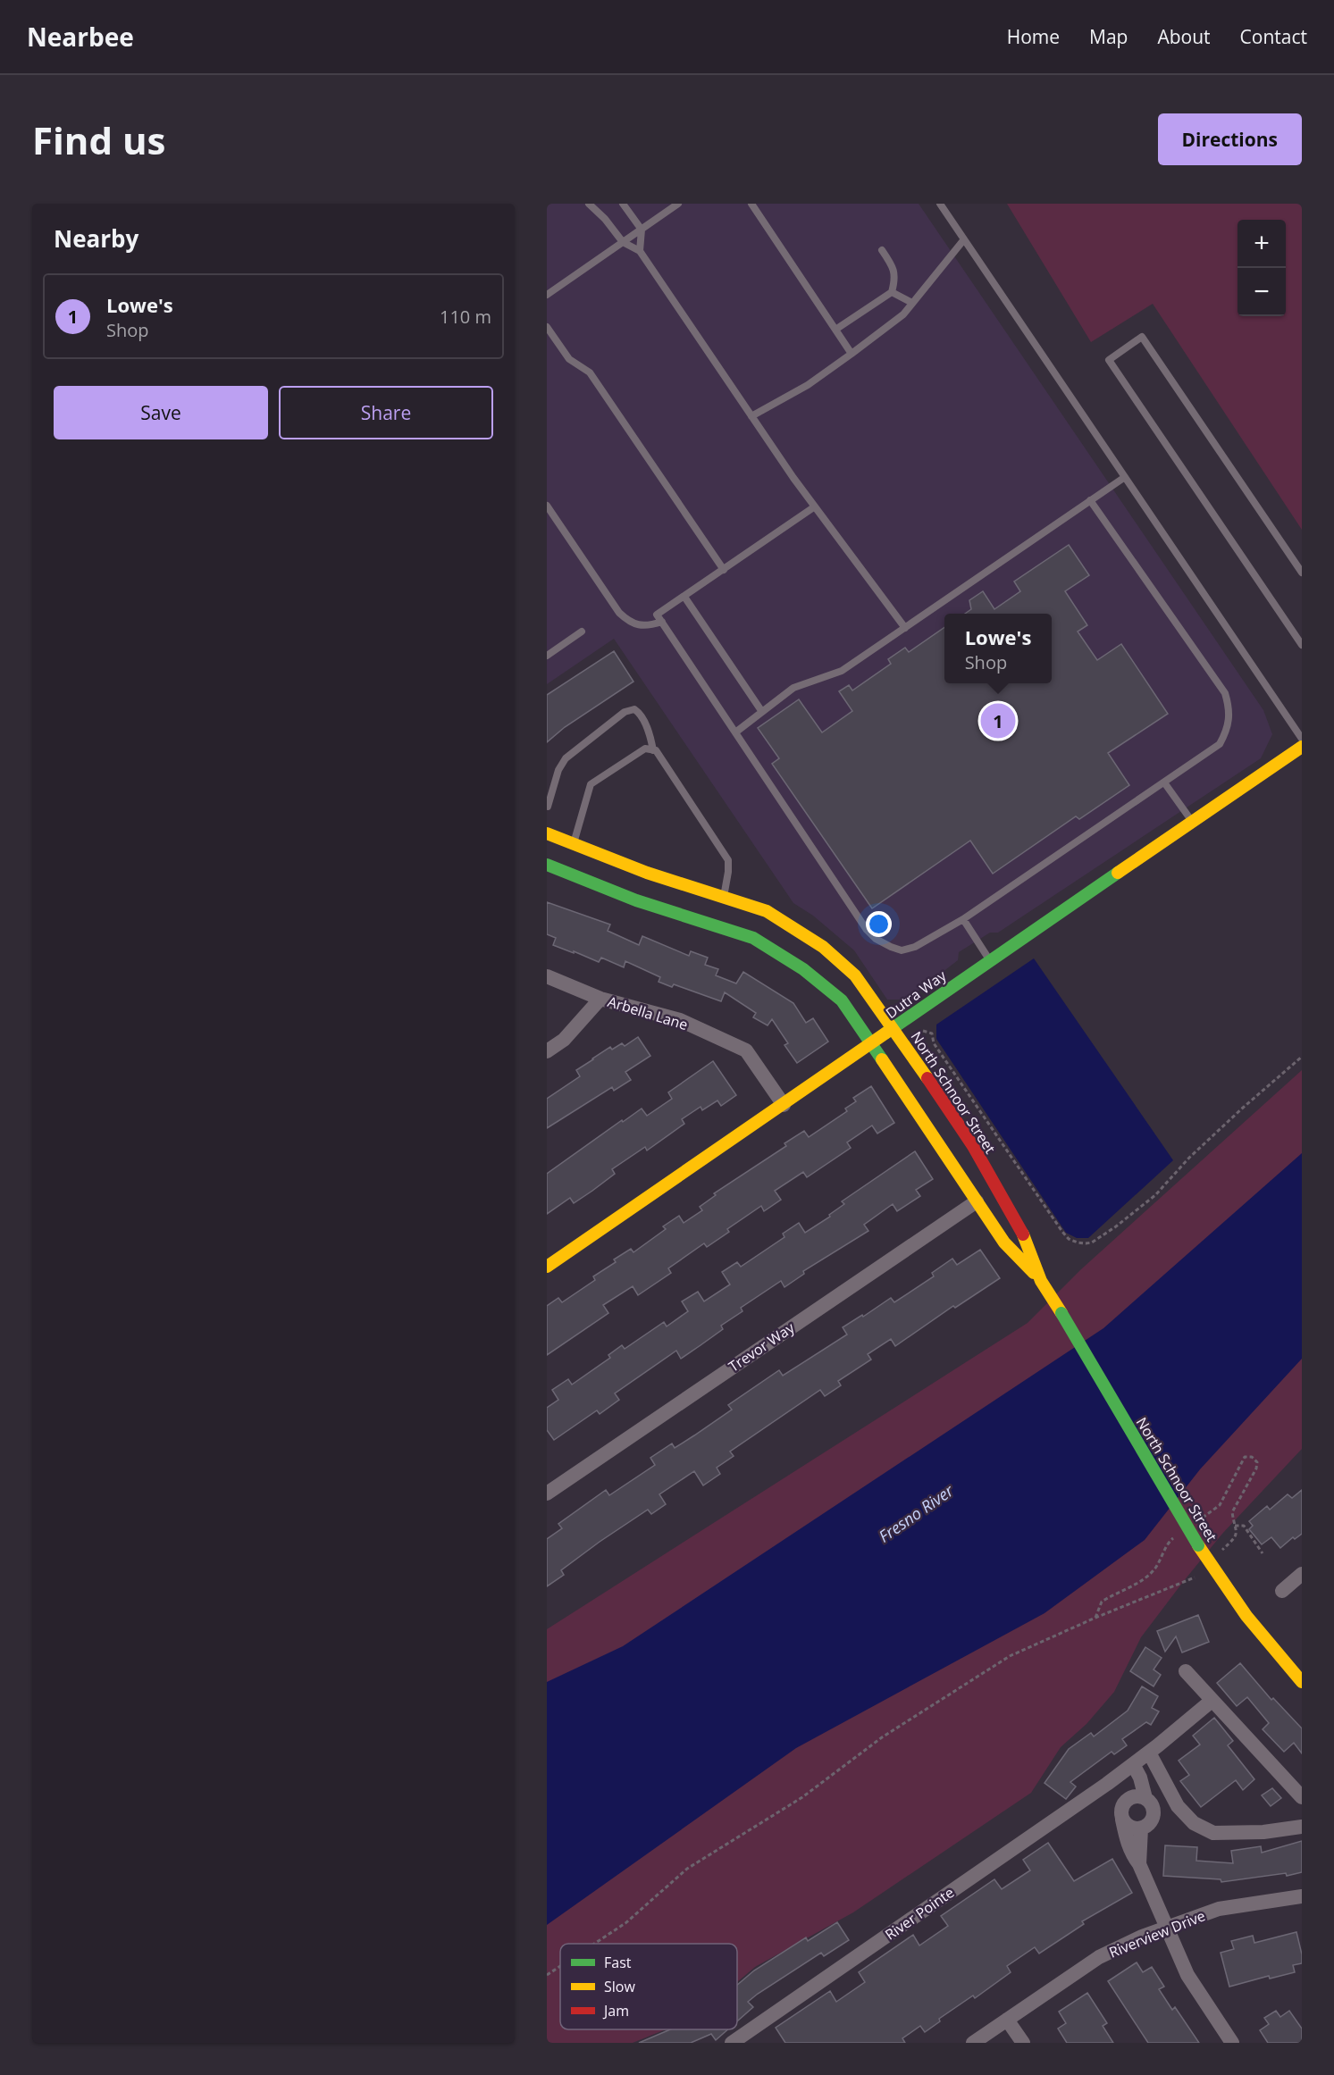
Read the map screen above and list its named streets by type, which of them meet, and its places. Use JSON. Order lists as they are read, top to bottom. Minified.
{"streets":{"street":["Dutra Way","Arbella Lane","North Schnoor Street","Trevor Way","River Pointe","Riverview Drive"]},"crossings":[["Dutra Way","Arbella Lane"],["Dutra Way","North Schnoor Street"],["North Schnoor Street","Trevor Way"]],"water":["Fresno River"],"legend":["Fast","Slow","Jam"],"page":{"header":"Nearbee","nav":["Home","Map","About","Contact"],"buttons":["Directions",["Save","Share"]],"title":"Find us","heading":"Nearby","map_buttons":["+","−"],"list":[{"mark":"1","name":"Lowe's","note":"Shop","value":"110 m"}],"popup":["Lowe's","Shop"],"pins":"1"}}
